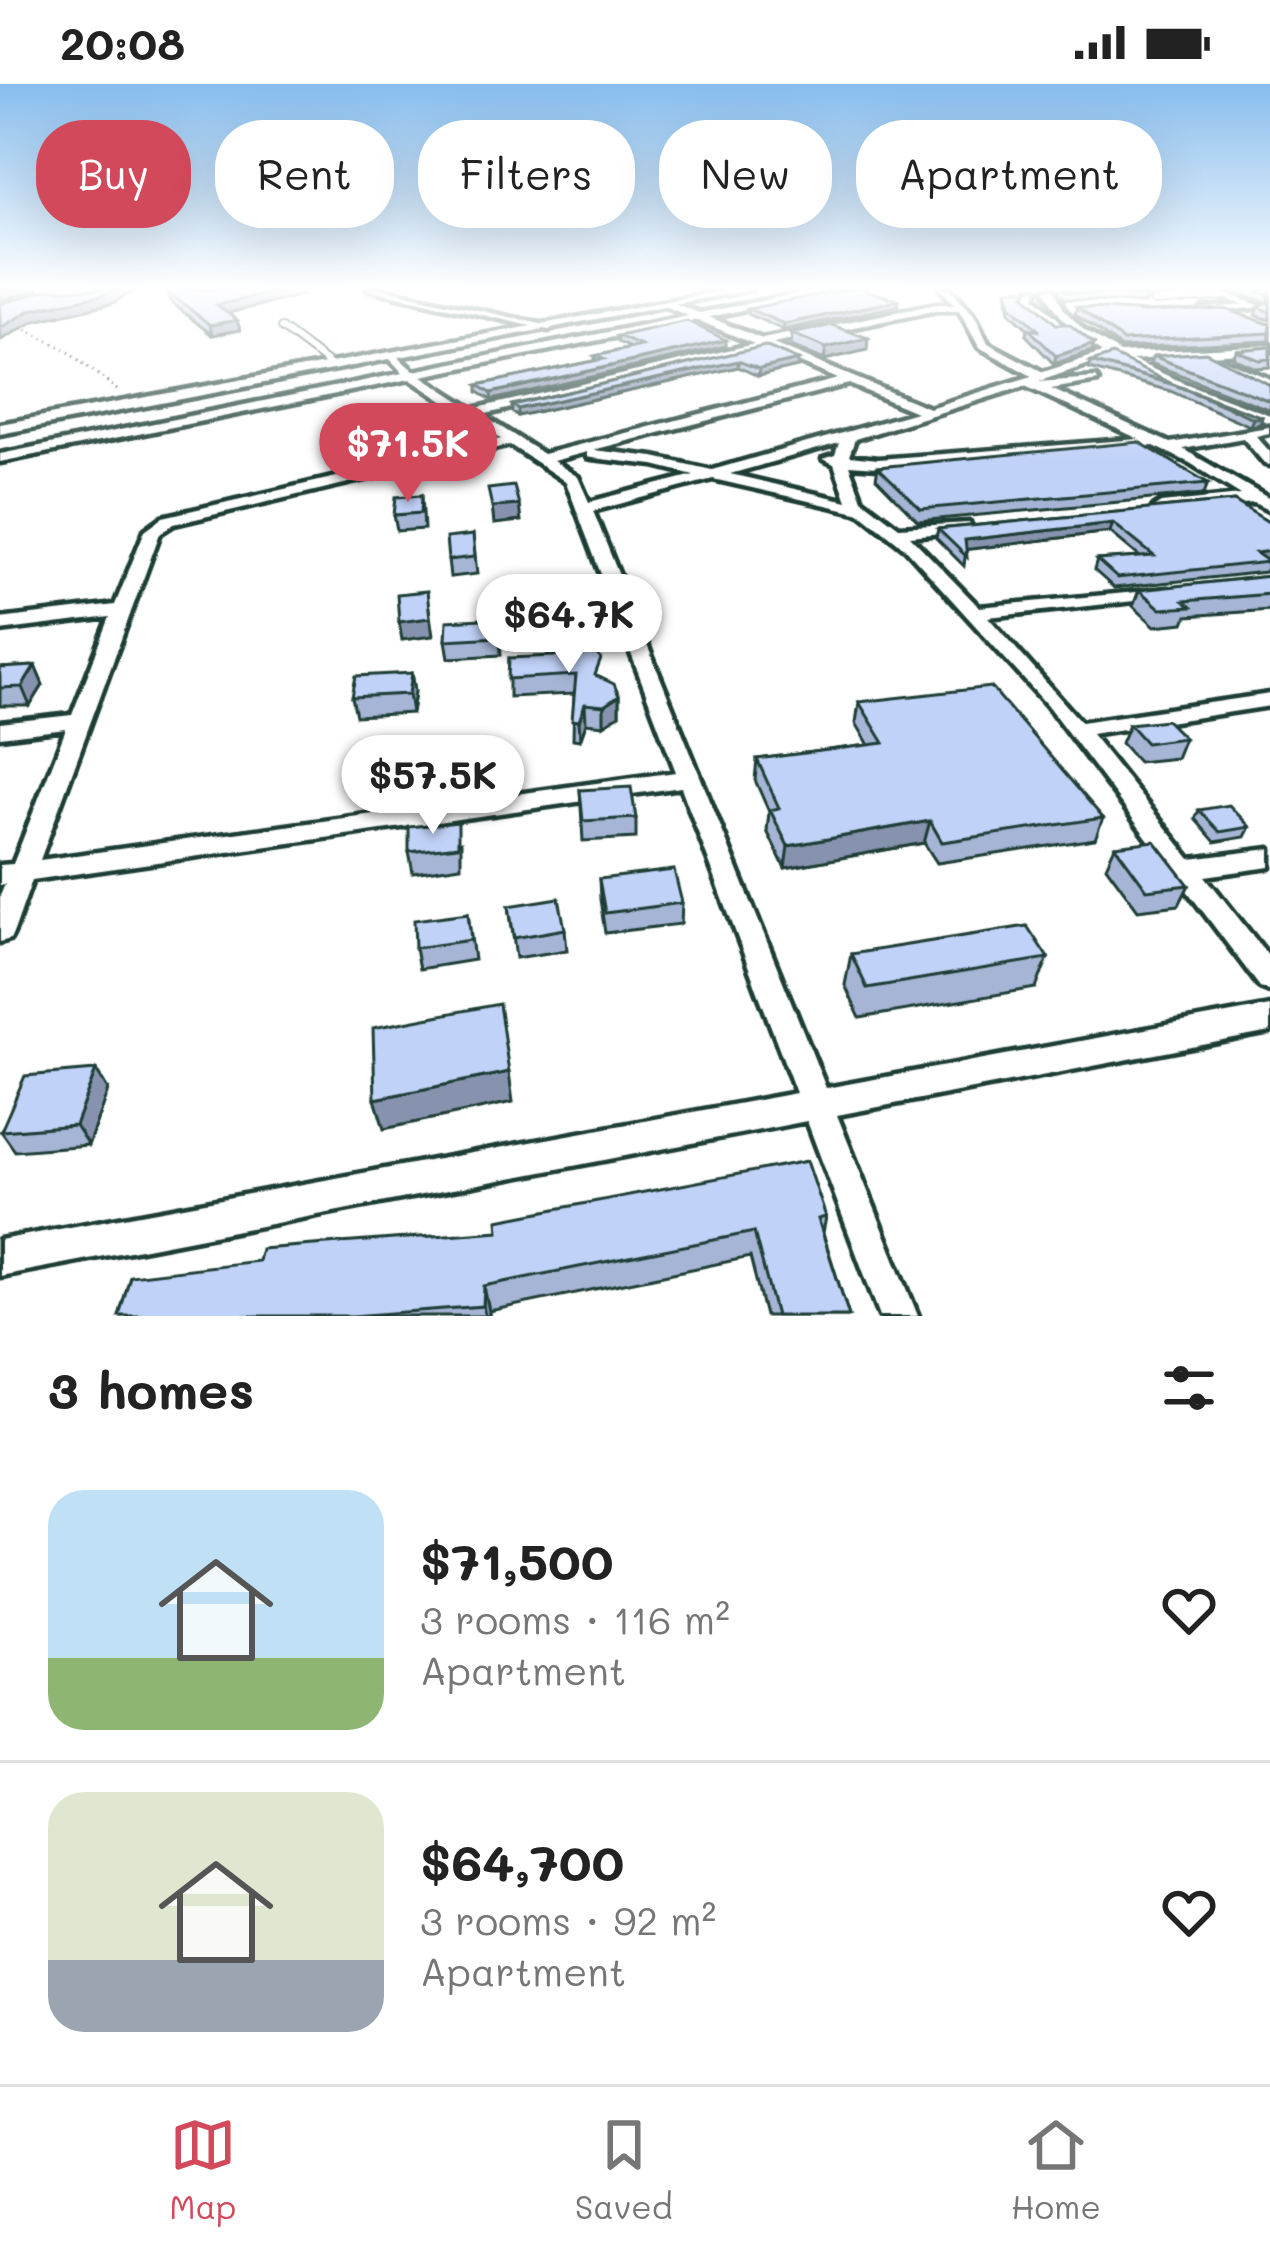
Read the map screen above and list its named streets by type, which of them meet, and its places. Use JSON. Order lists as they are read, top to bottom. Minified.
{"page":{"status":"20:08","chip":["Buy","Rent","Filters","New","Apartment"],"price":["$71.5K","$64.7K","$57.5K"],"heading":"3 homes","list":[{"name":"$71,500","note":"3 rooms · 116 m² · Apartment"},{"name":"$64,700","note":"3 rooms · 92 m² · Apartment"}],"tabs":["Map","Saved","Home"]}}
